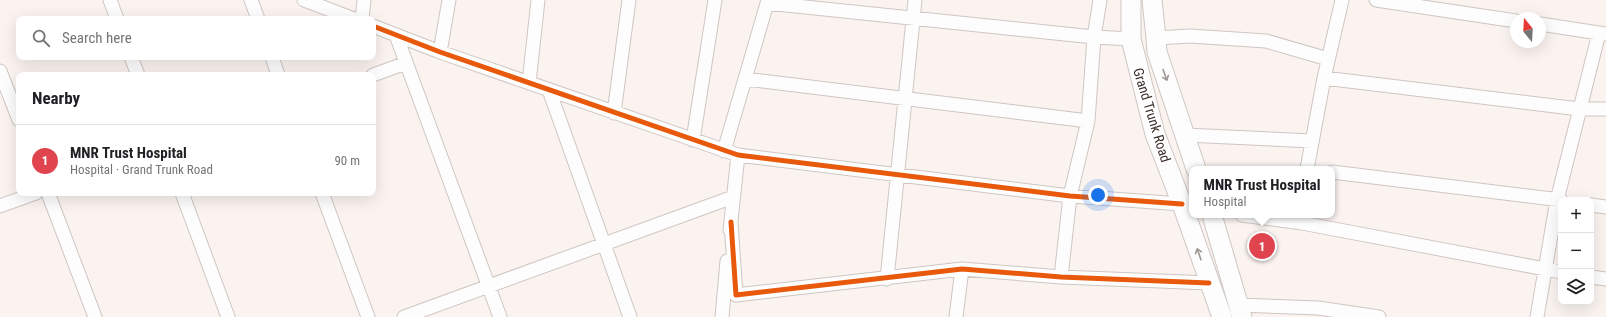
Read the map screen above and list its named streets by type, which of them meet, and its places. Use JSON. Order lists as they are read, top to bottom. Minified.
{"streets":{"main road":["Grand Trunk Road"]},"north":"top","page":{"search":"Search here","heading":"Nearby","list":[{"mark":"1","name":"MNR Trust Hospital","note":"Hospital · Grand Trunk Road","value":"90 m"}],"popup":["MNR Trust Hospital","Hospital"],"map_buttons":["+","−"],"pins":"1"}}
